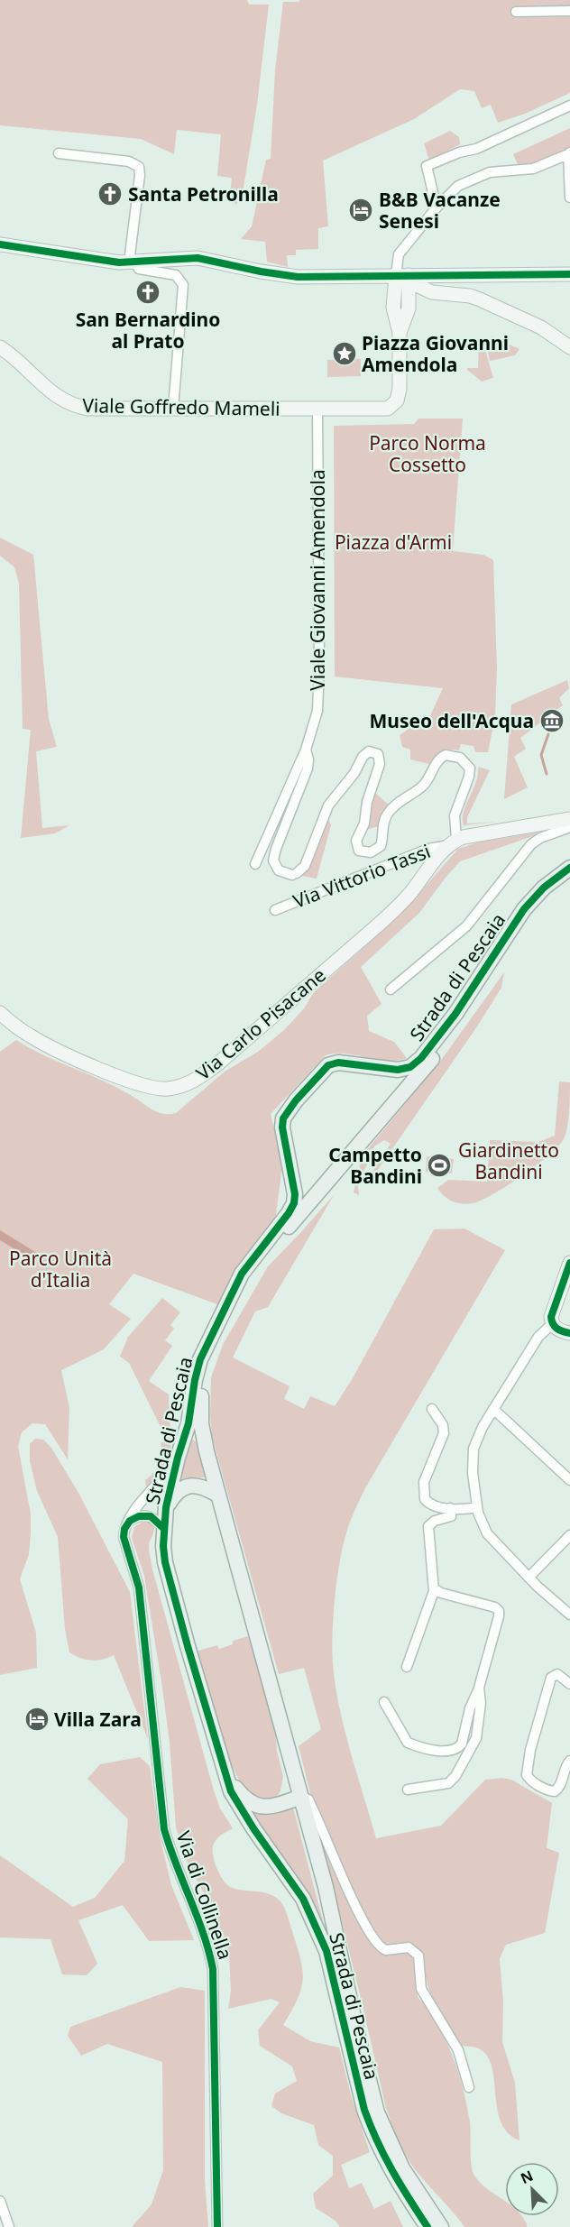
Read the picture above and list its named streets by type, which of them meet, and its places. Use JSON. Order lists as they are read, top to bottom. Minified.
{"streets":{"main road":["Strada di Pescaia"],"street":["Viale Goffredo Mameli","Viale Giovanni Amendola","Via Vittorio Tassi","Via Carlo Pisacane","Via di Collinella"]},"crossings":[["Viale Goffredo Mameli","Viale Giovanni Amendola"],["Via Vittorio Tassi","Via Carlo Pisacane"],["Strada di Pescaia","Via di Collinella"]],"parks":["Parco Norma Cossetto","Piazza d'Armi","Giardinetto Bandini","Parco Unità d'Italia"],"places":{"church":["Santa Petronilla","San Bernardino al Prato"],"hotel":["B&B Vacanze Senesi","Villa Zara"],"place":["Piazza Giovanni Amendola"],"museum":["Museo dell'Acqua"],"sports":["Campetto Bandini"]},"north":"top left"}
